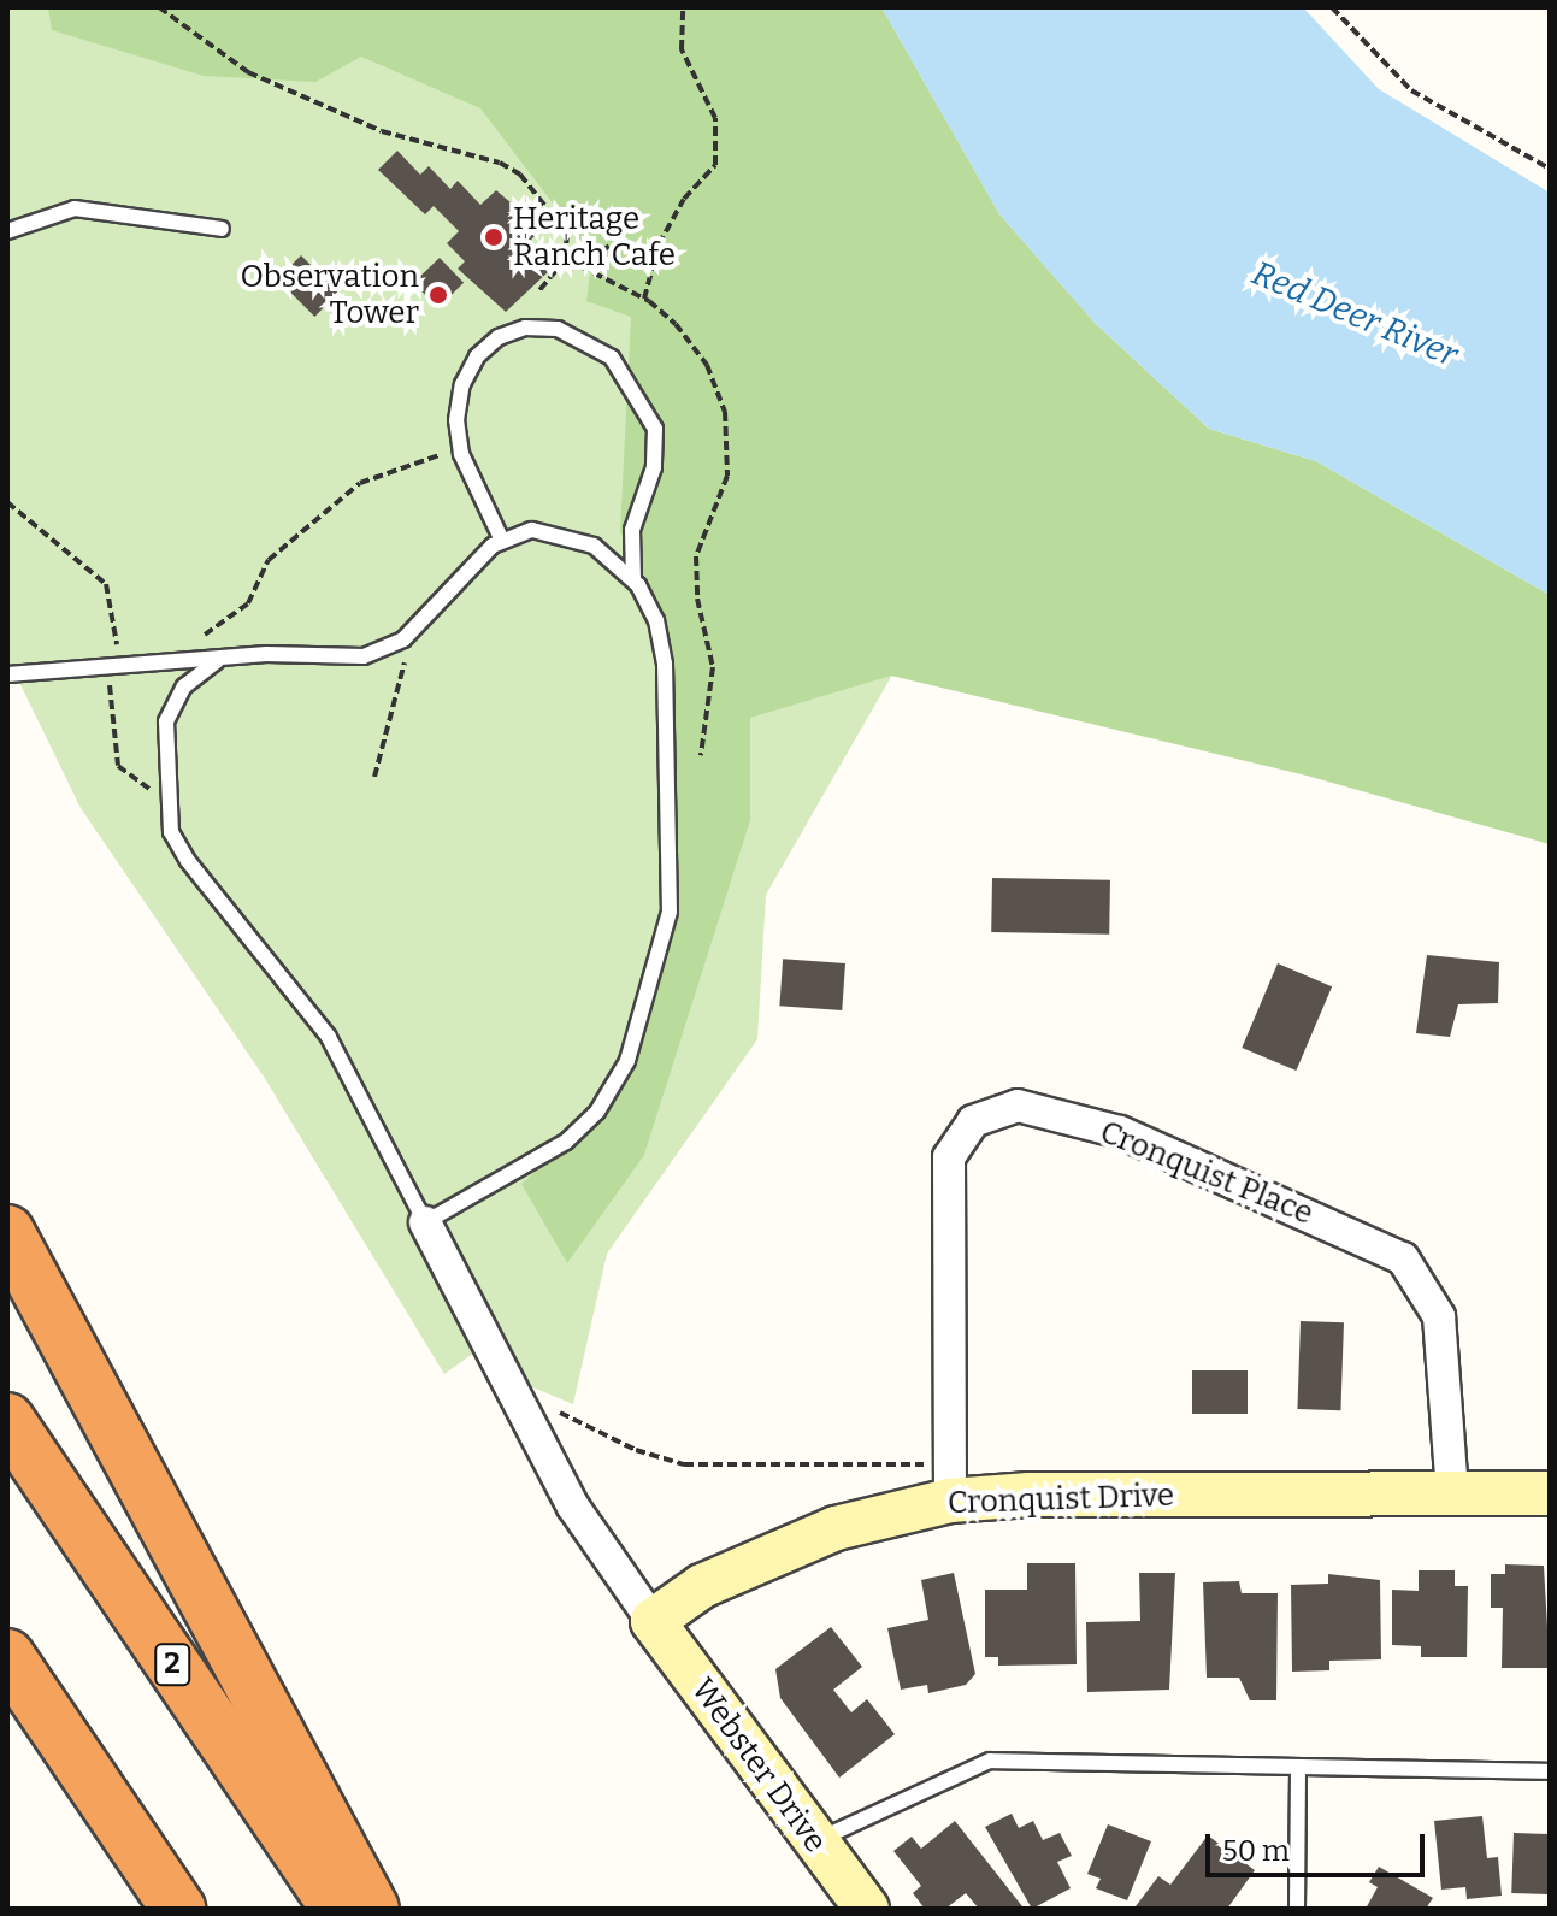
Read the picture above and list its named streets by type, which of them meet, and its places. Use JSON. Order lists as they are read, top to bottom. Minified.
{"streets":{"highway":["2"],"street":["Cronquist Place","Cronquist Drive","Webster Drive"]},"crossings":[["Cronquist Place","Cronquist Drive"],["Cronquist Drive","Webster Drive"]],"water":["Red Deer River"],"places":["Heritage Ranch Cafe","Observation Tower"],"scale_bar":"50 m"}
